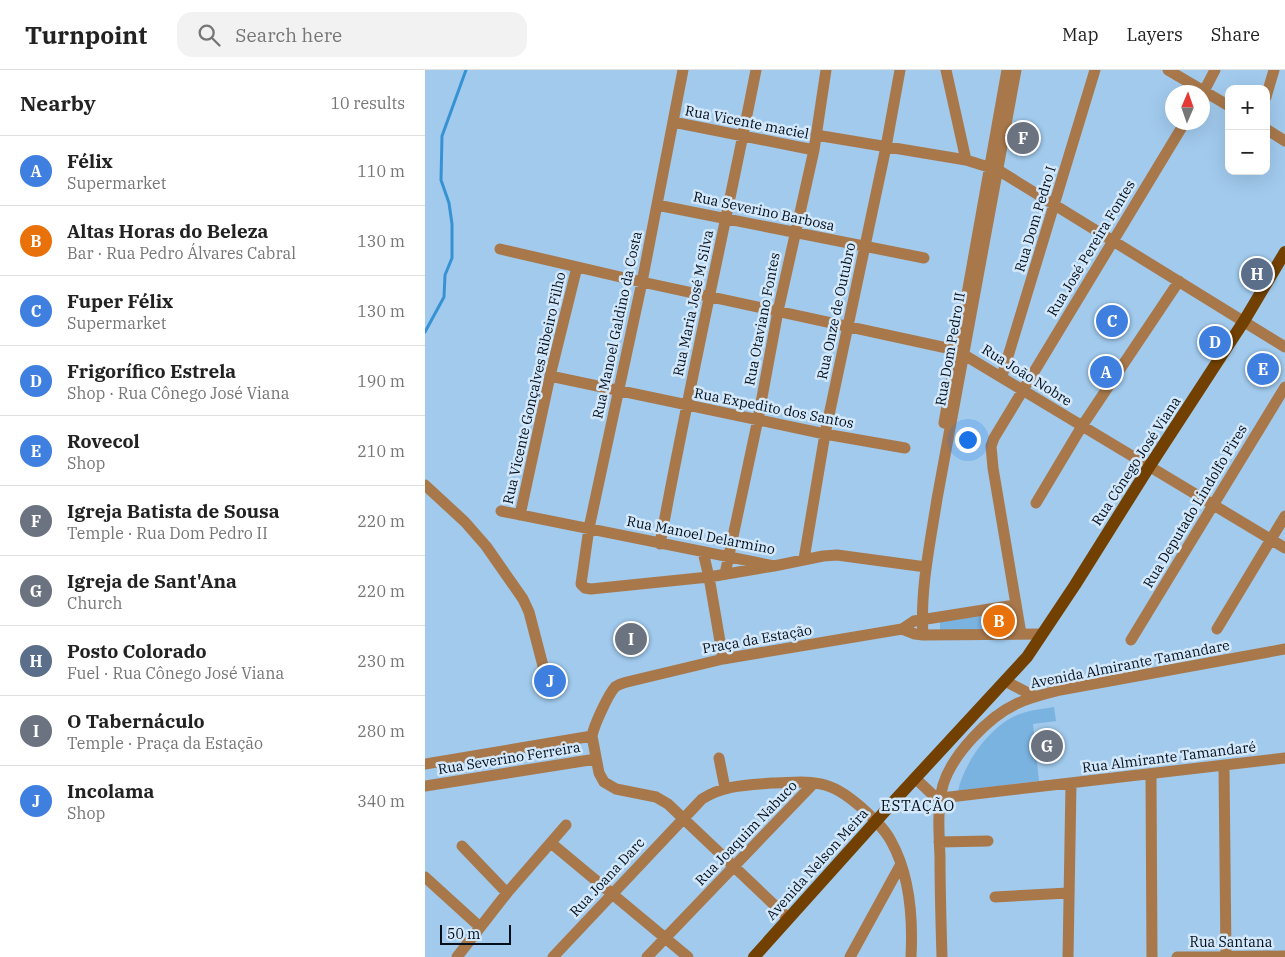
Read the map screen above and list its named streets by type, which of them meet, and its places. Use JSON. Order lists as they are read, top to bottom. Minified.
{"streets":{"main road":["Rua Cônego José Viana","Avenida Nelson Meira"],"street":["Rua Vicente maciel","Rua Severino Barbosa","Rua Dom Pedro I","Rua José Pereira Fontes","Rua Maria José M Silva","Rua Onze de Outubro","Rua Otaviano Fontes","Rua Manoel Galdino da Costa","Rua Dom Pedro II","Rua João Nobre","Rua Vicente Gonçalves Ribeiro Filho","Rua Expedito dos Santos","Rua Deputado Lindolfo Pires","Rua Manoel Delarmino","Praça da Estação","Avenida Almirante Tamandare","Rua Almirante Tamandaré","Rua Severino Ferreira","Rua Joaquim Nabuco","Rua Joana Darc","Rua Santana"]},"crossings":[["Rua Vicente maciel","Rua Maria José M Silva"],["Rua Vicente maciel","Rua Otaviano Fontes"],["Rua Vicente maciel","Rua Manoel Galdino da Costa"],["Rua Severino Barbosa","Rua Maria José M Silva"],["Rua Severino Barbosa","Rua Onze de Outubro"],["Rua Severino Barbosa","Rua Otaviano Fontes"],["Rua Severino Barbosa","Rua Manoel Galdino da Costa"],["Rua Dom Pedro I","Rua João Nobre"],["Rua José Pereira Fontes","Rua João Nobre"],["Rua Maria José M Silva","Rua João Nobre"],["Rua Maria José M Silva","Rua Expedito dos Santos"],["Rua Maria José M Silva","Rua Manoel Delarmino"],["Rua Onze de Outubro","Rua João Nobre"],["Rua Onze de Outubro","Rua Expedito dos Santos"],["Rua Onze de Outubro","Rua Manoel Delarmino"],["Rua Otaviano Fontes","Rua João Nobre"],["Rua Otaviano Fontes","Rua Expedito dos Santos"],["Rua Otaviano Fontes","Rua Manoel Delarmino"],["Rua Manoel Galdino da Costa","Rua João Nobre"],["Rua Manoel Galdino da Costa","Rua Expedito dos Santos"],["Rua Manoel Galdino da Costa","Rua Manoel Delarmino"],["Rua Dom Pedro II","Rua João Nobre"],["Rua Dom Pedro II","Rua Manoel Delarmino"],["Rua Dom Pedro II","Praça da Estação"],["Rua João Nobre","Rua Vicente Gonçalves Ribeiro Filho"],["Rua João Nobre","Rua Cônego José Viana"],["Rua João Nobre","Rua Deputado Lindolfo Pires"],["Rua Vicente Gonçalves Ribeiro Filho","Rua Expedito dos Santos"],["Rua Vicente Gonçalves Ribeiro Filho","Rua Manoel Delarmino"],["Rua Cônego José Viana","Avenida Nelson Meira"],["Avenida Almirante Tamandare","Rua Almirante Tamandaré"],["Rua Severino Ferreira","Rua Joana Darc"],["Rua Joaquim Nabuco","Avenida Nelson Meira"],["Rua Joaquim Nabuco","Rua Joana Darc"]],"districts":["ESTAÇÃO"],"scale_bar":"50 m","north":"top","page":{"header":"Turnpoint","search":"Search here","nav":["Map","Layers","Share"],"heading":["Nearby","10 results"],"map_buttons":["+","−"],"pins":["F","H","C","D","E","A","B","I","J","G"],"list":[{"mark":"A","name":"Félix","note":"Supermarket","value":"110 m"},{"mark":"B","name":"Altas Horas do Beleza","note":"Bar · Rua Pedro Álvares Cabral","value":"130 m"},{"mark":"C","name":"Fuper Félix","note":"Supermarket","value":"130 m"},{"mark":"D","name":"Frigorífico Estrela","note":"Shop · Rua Cônego José Viana","value":"190 m"},{"mark":"E","name":"Rovecol","note":"Shop","value":"210 m"},{"mark":"F","name":"Igreja Batista de Sousa","note":"Temple · Rua Dom Pedro II","value":"220 m"},{"mark":"G","name":"Igreja de Sant'Ana","note":"Church","value":"220 m"},{"mark":"H","name":"Posto Colorado","note":"Fuel · Rua Cônego José Viana","value":"230 m"},{"mark":"I","name":"O Tabernáculo","note":"Temple · Praça da Estação","value":"280 m"},{"mark":"J","name":"Incolama","note":"Shop","value":"340 m"}],"scale":"50 m"}}
